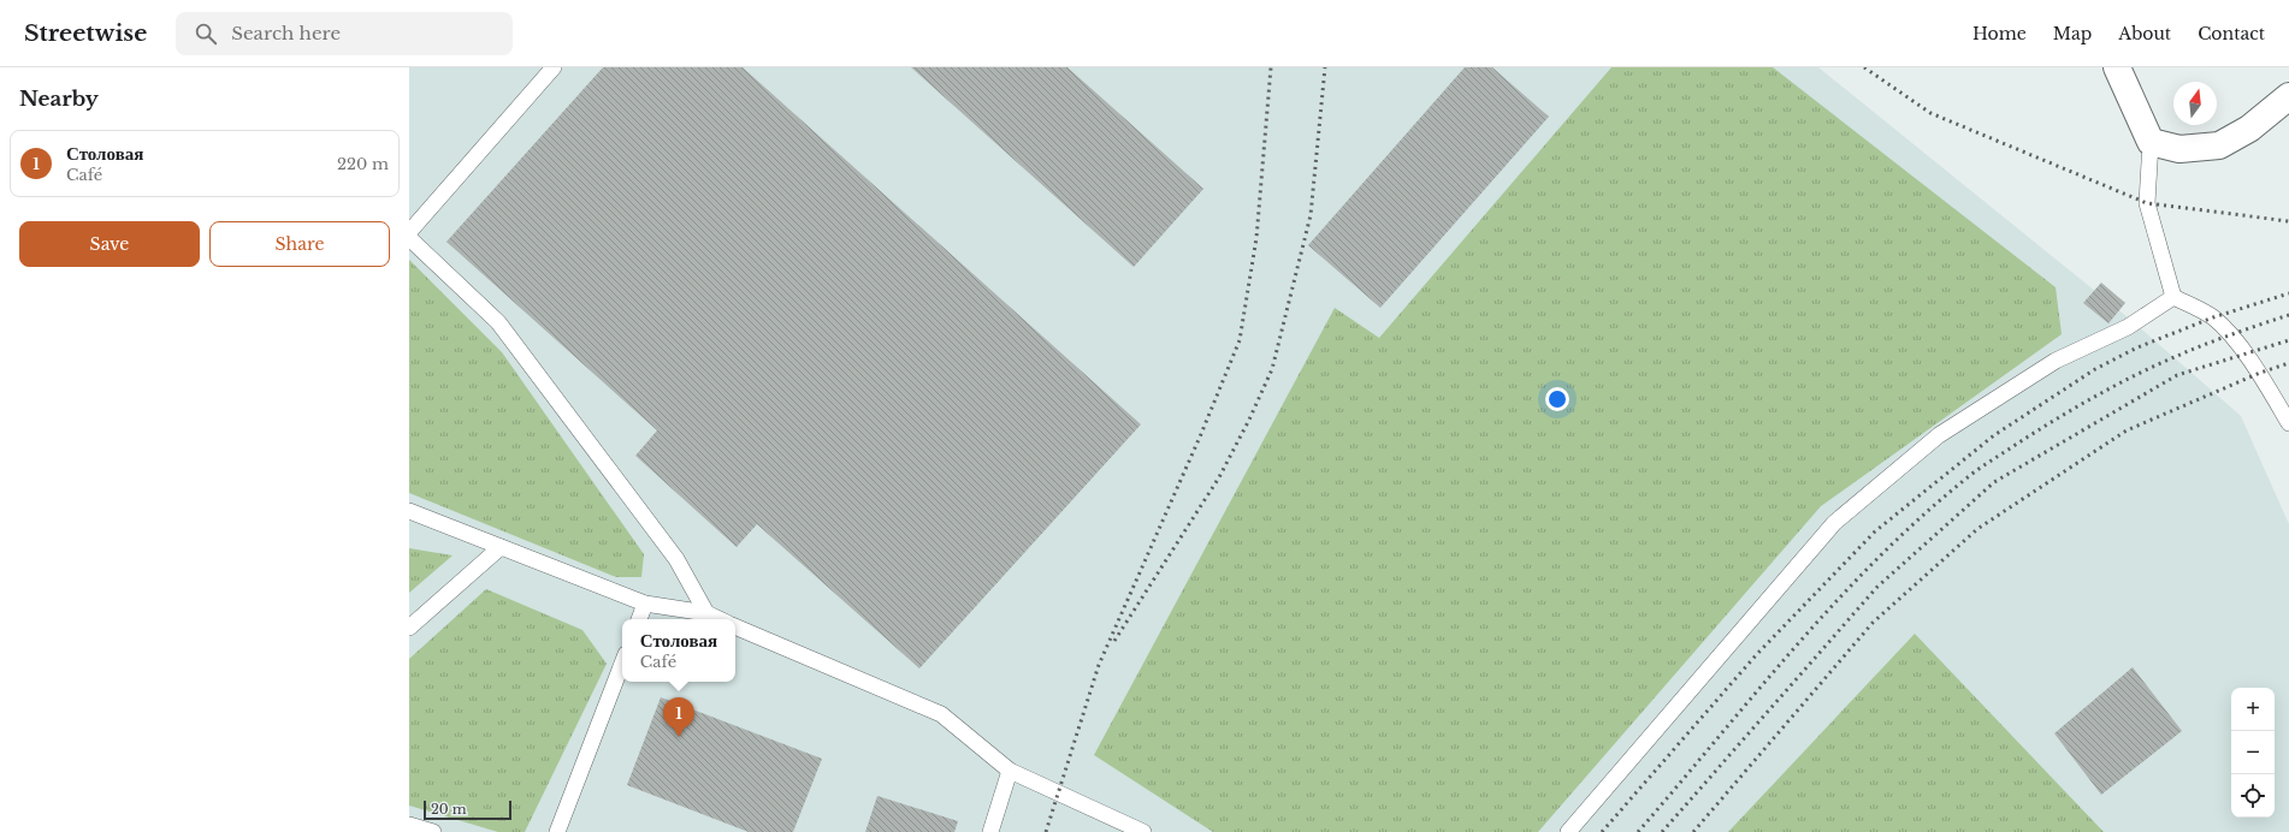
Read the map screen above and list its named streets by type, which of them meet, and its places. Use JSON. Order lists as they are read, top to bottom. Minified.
{"scale_bar":"20 m","north":"top","page":{"header":"Streetwise","search":"Search here","nav":["Home","Map","About","Contact"],"heading":"Nearby","list":[{"mark":"1","name":"Столовая","note":"Café","value":"220 m"}],"buttons":["Save","Share"],"popup":["Столовая","Café"],"map_buttons":["+","−"],"pins":"1","scale":"20 m"}}
